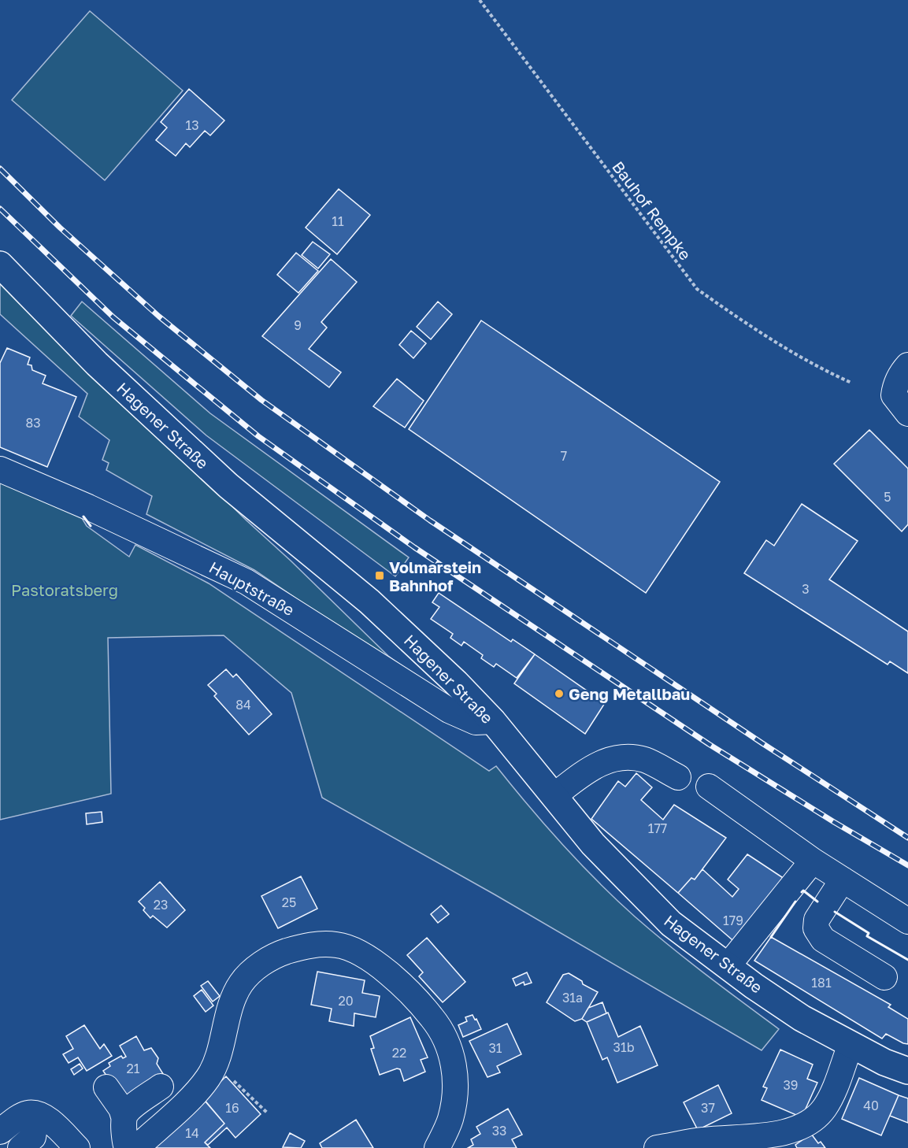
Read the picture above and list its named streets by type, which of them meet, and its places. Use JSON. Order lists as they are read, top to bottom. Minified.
{"streets":{"main road":["Hagener Straße"],"street":["Hauptstraße"],"path":["Bauhof Rempke"]},"crossings":[["Hagener Straße","Hauptstraße"]],"parks":["Pastoratsberg"],"places":{"transit":["Volmarstein Bahnhof"],"other":["Geng Metallbau"]},"house_numbers":["13","11","9","83","7","5","3","84","177","25","23","179","181","31a","20","31b","31","22","21","39","40","16","37","33","14"]}
